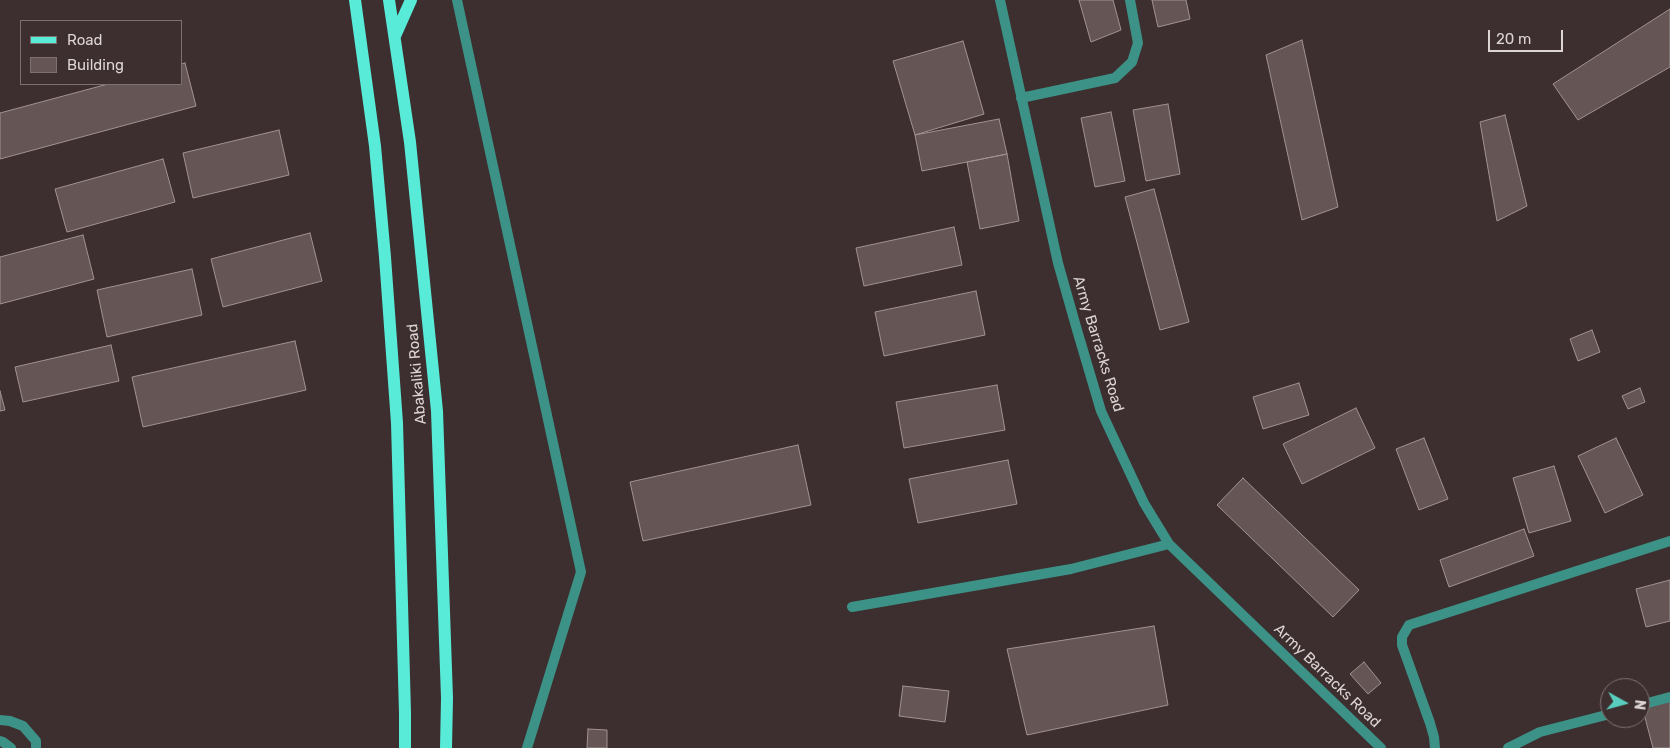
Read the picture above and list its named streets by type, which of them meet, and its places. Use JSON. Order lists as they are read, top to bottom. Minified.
{"streets":{"main road":["Abakaliki Road"],"street":["Army Barracks Road"]},"legend":["Road","Building"],"scale_bar":"20 m","north":"right"}
